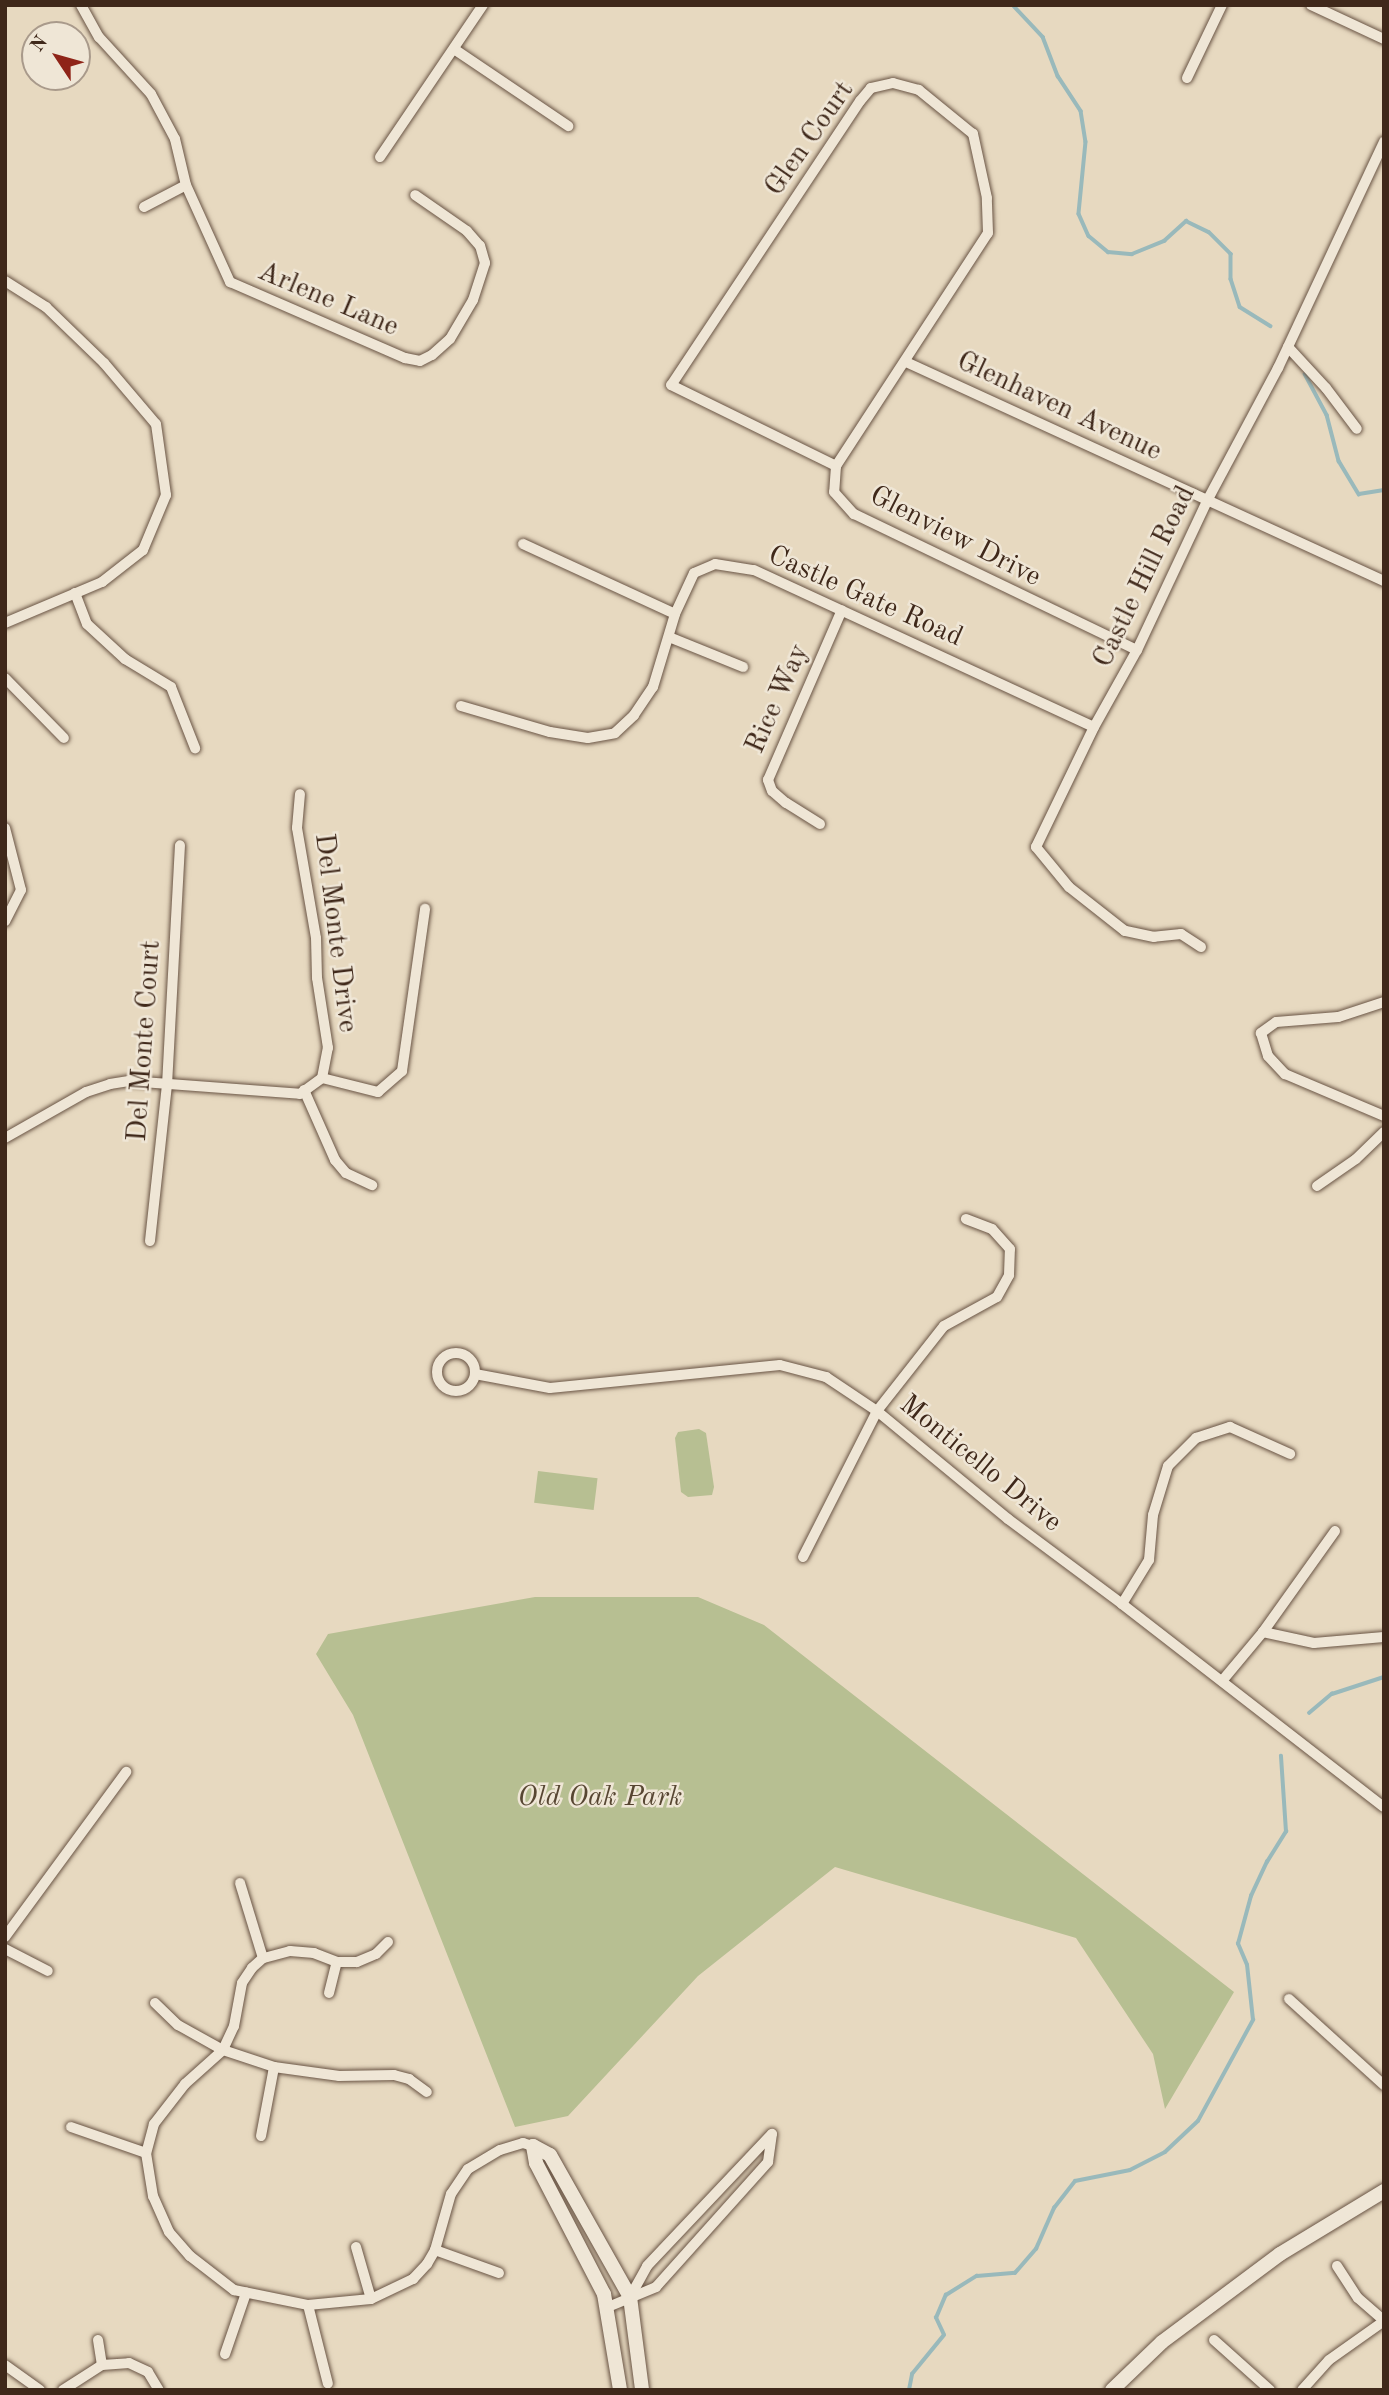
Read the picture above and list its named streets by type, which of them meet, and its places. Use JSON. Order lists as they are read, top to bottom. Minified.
{"streets":{"street":["Glen Court","Arlene Lane","Glenhaven Avenue","Glenview Drive","Castle Hill Road","Castle Gate Road","Rice Way","Del Monte Drive","Del Monte Court","Monticello Drive"]},"crossings":[["Glen Court","Glenhaven Avenue"],["Glen Court","Glenview Drive"],["Glenhaven Avenue","Castle Hill Road"],["Glenview Drive","Castle Hill Road"],["Castle Hill Road","Castle Gate Road"],["Castle Gate Road","Rice Way"]],"parks":["Old Oak Park"],"north":"top left"}
